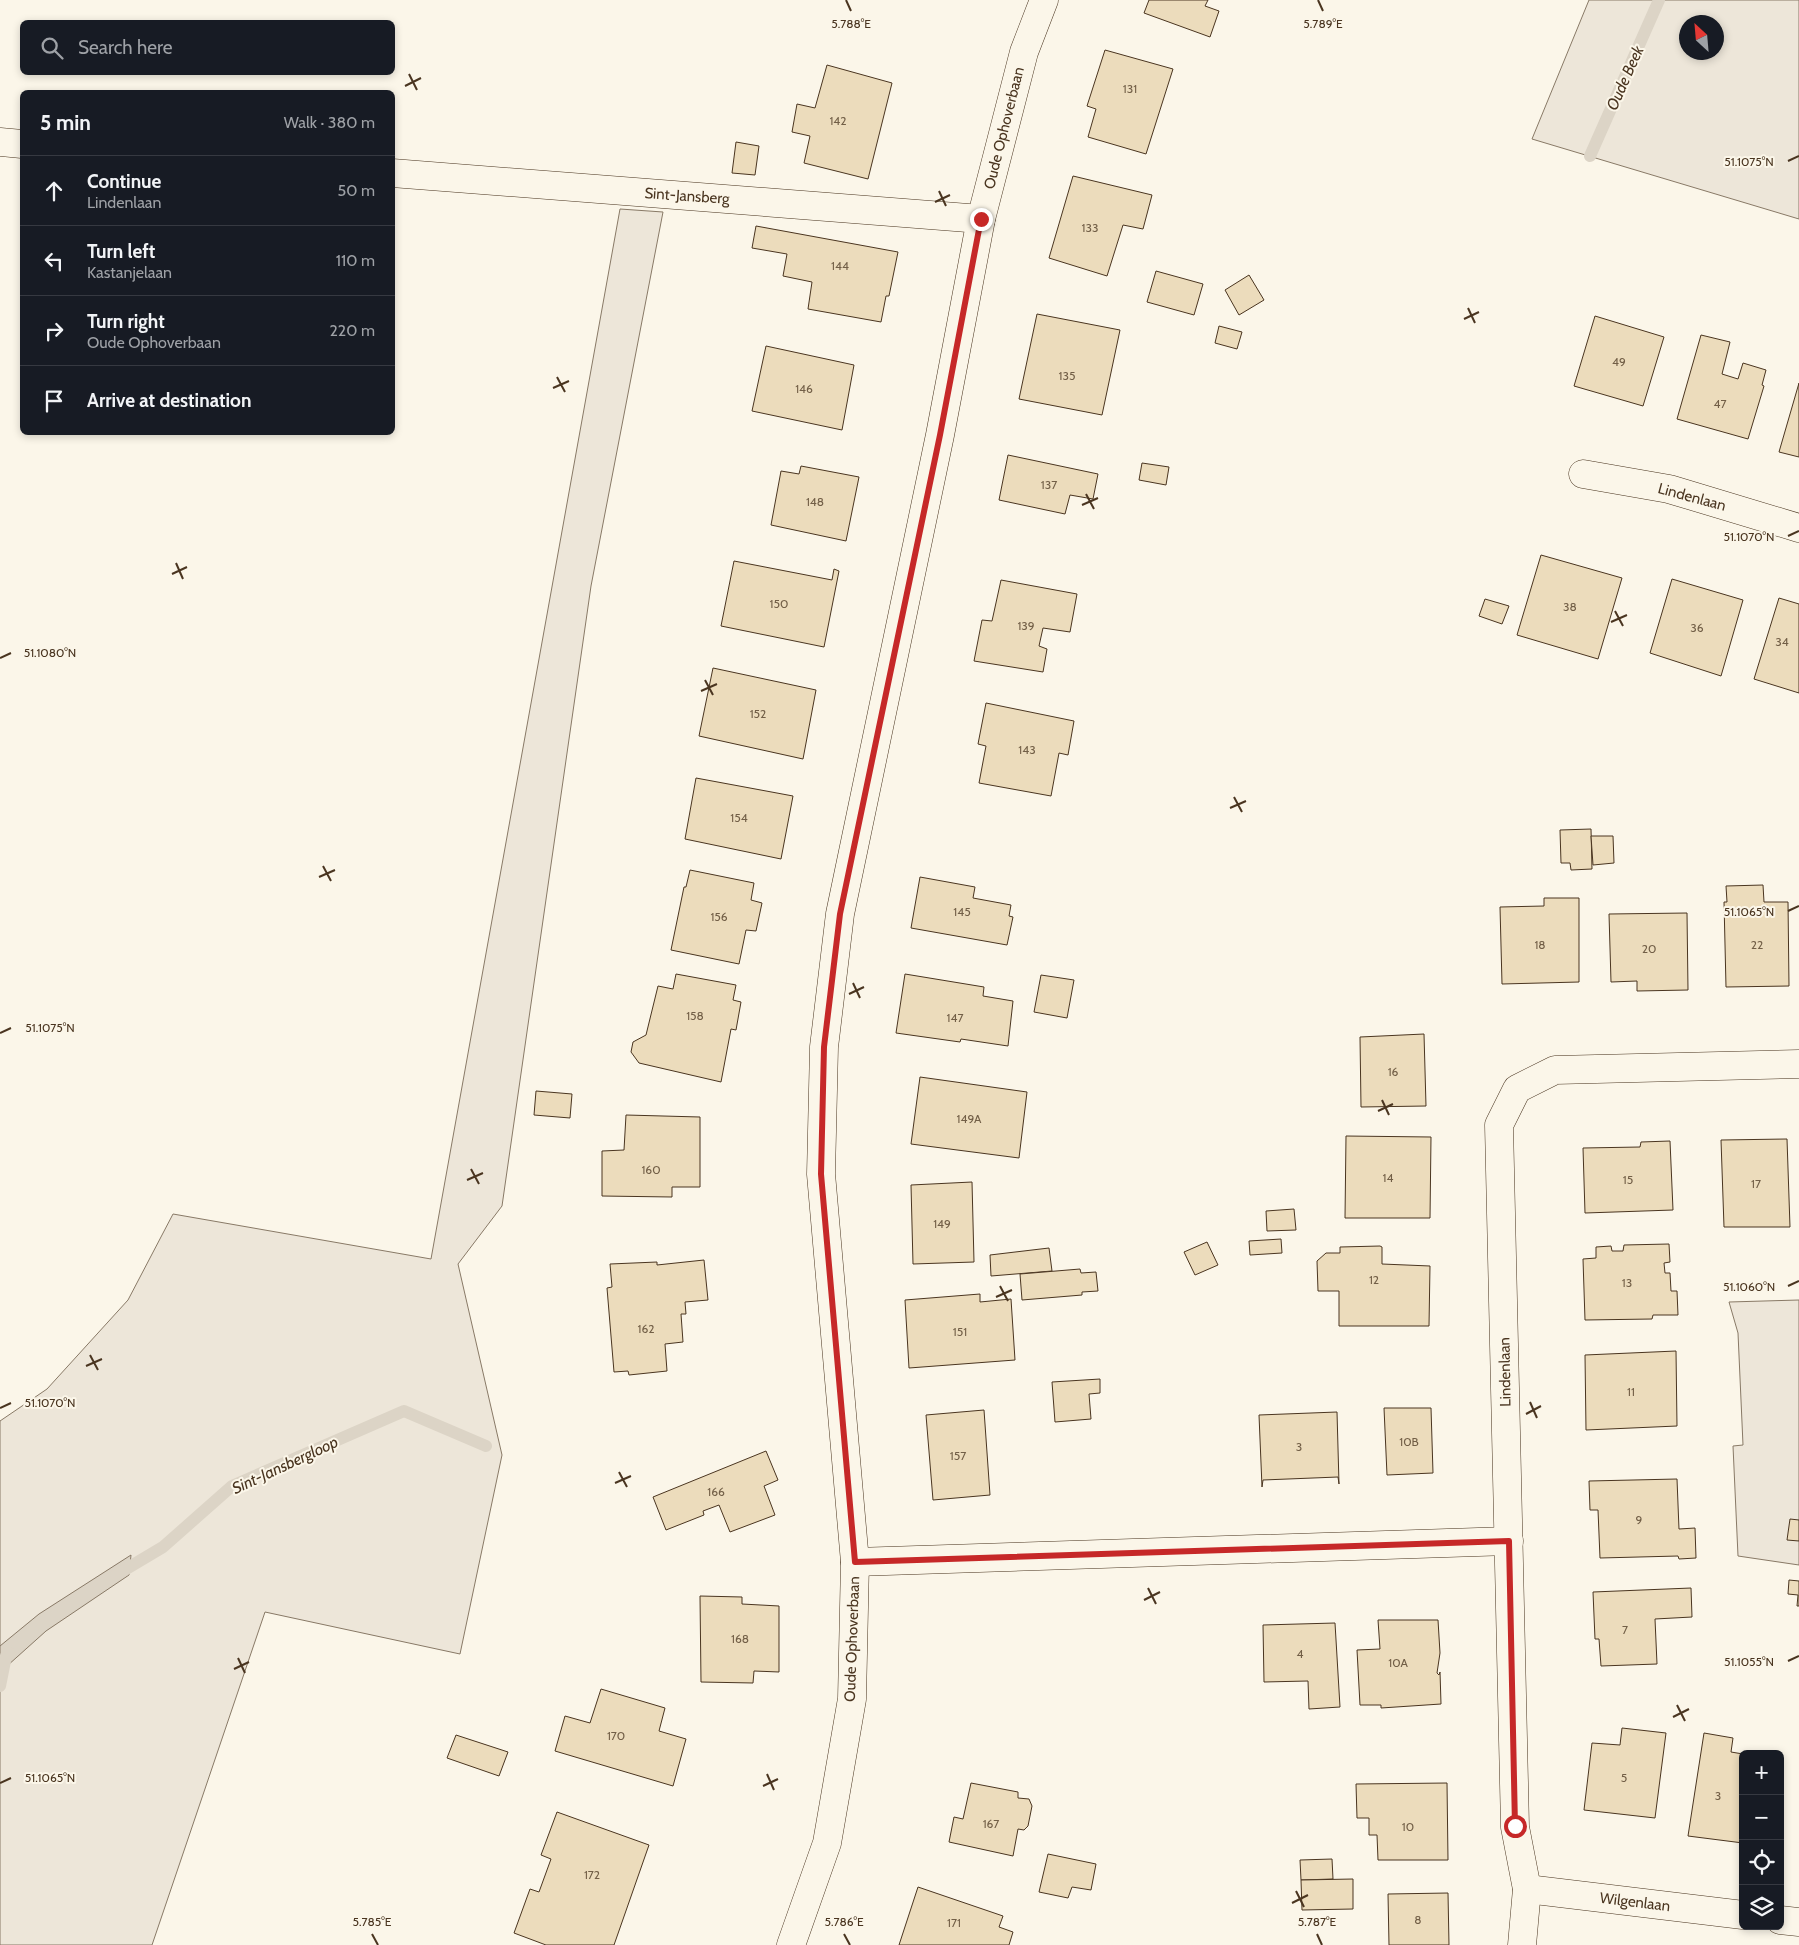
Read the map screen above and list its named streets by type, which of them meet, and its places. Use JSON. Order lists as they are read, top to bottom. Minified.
{"streets":{"street":["Oude Ophoverbaan","Sint-Jansberg","Lindenlaan","Wilgenlaan"]},"crossings":[["Oude Ophoverbaan","Sint-Jansberg"],["Lindenlaan","Wilgenlaan"]],"water":["Oude Beek","Sint-Jansbergloop"],"house_numbers":["131","142","133","144","49","135","146","47","137","148","150","38","139","36","34","152","143","154","145","156","18","22","20","158","147","16","149A","160","14","15","17","149","12","13","162","151","11","10B","3","157","166","9","7","168","4","10A","170","5","3","167","10","172","8","171"],"north":"top left","page":{"search":"Search here","heading":["5 min","Walk · 380 m"],"list":[["Continue","Lindenlaan","50 m"],["Turn left","Kastanjelaan","110 m"],["Turn right","Oude Ophoverbaan","220 m"],"Arrive at destination"],"map_buttons":["+","−"]},"coordinates":["5.788°E","5.789°E","51.1075°N","51.1070°N","51.1080°N","51.1065°N","51.1060°N","51.1055°N","5.785°E","5.786°E","5.787°E"]}
